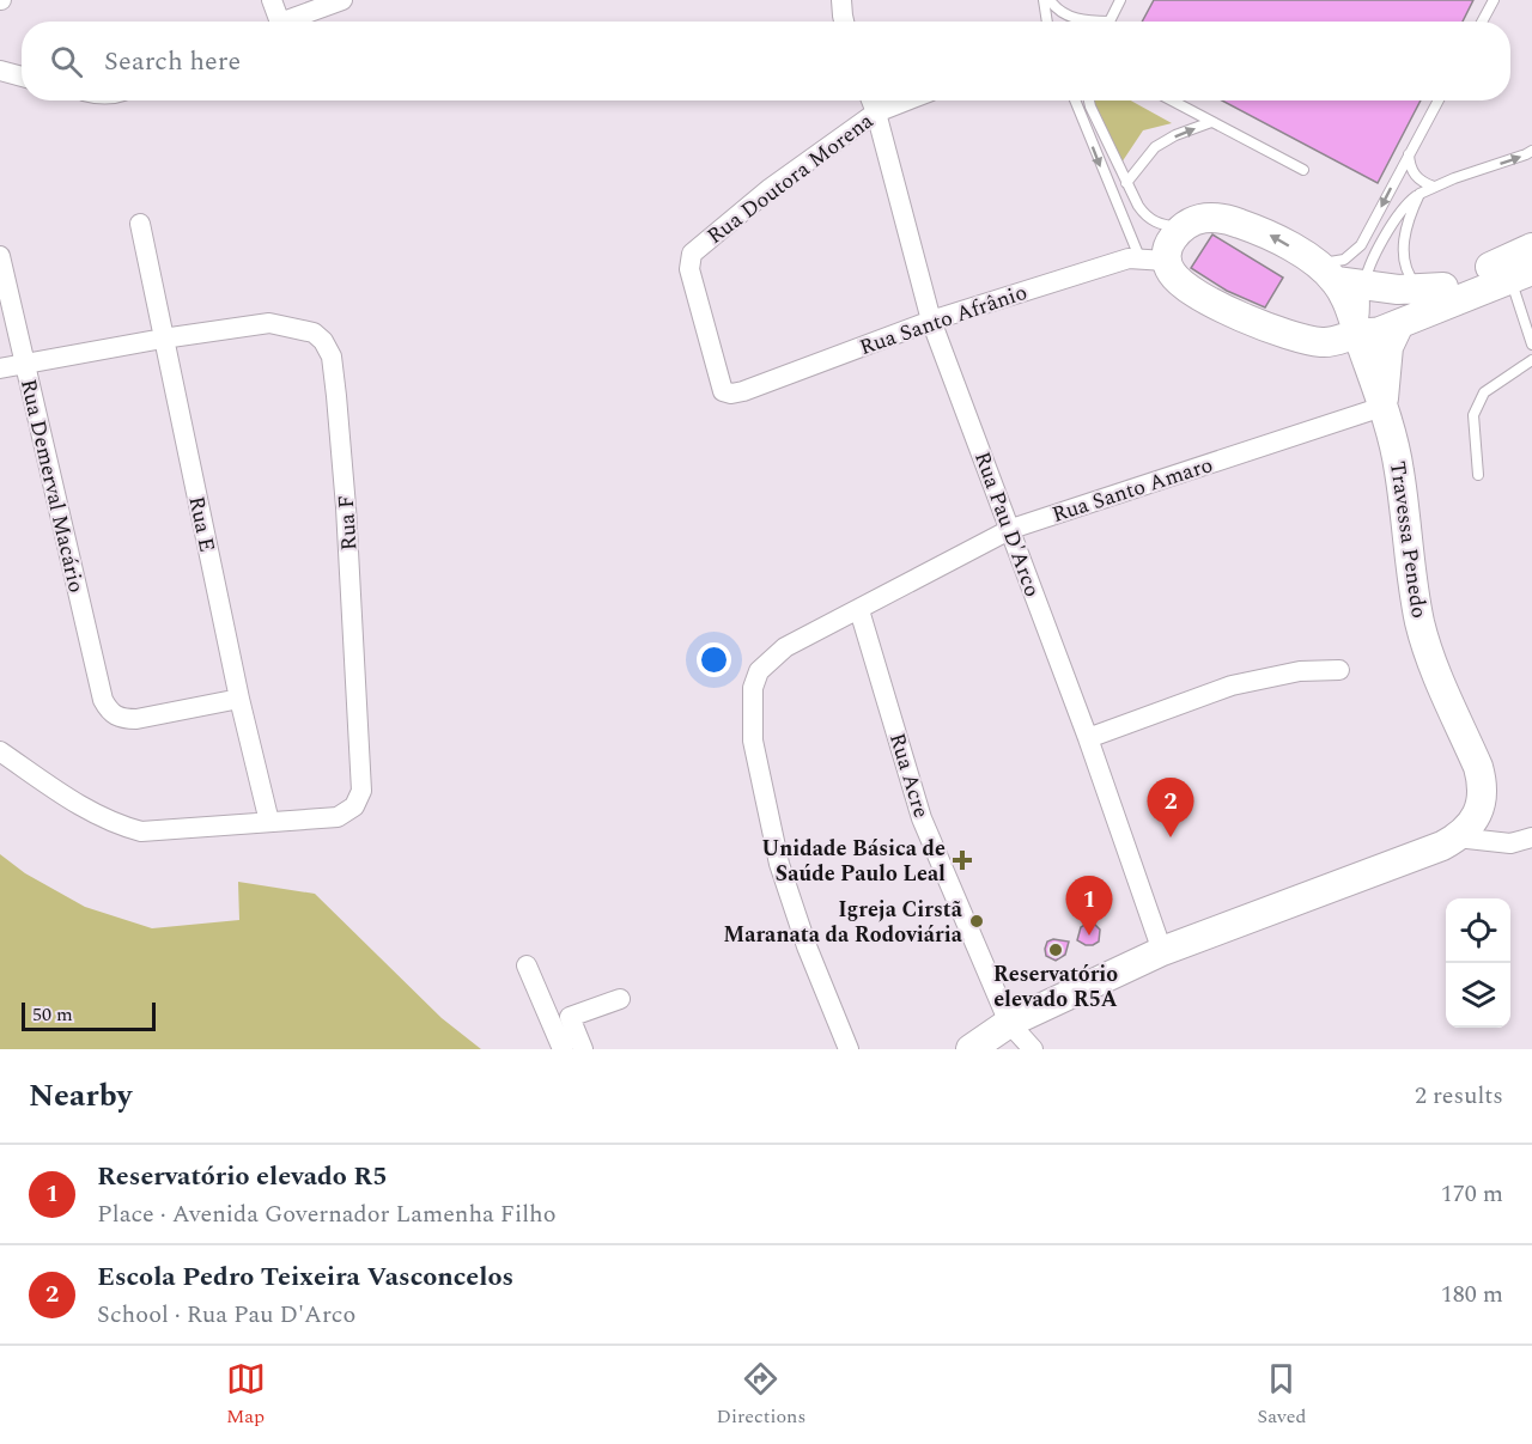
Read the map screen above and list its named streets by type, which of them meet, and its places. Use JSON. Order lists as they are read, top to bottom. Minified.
{"streets":{"street":["Rua Doutora Morena","Rua Santo Afrânio","Rua Demerval Macário","Rua Santo Amaro","Rua F","Rua E","Rua Pau D'Arco","Travessa Penedo","Rua Acre"]},"crossings":[["Rua Doutora Morena","Rua Santo Afrânio"],["Rua Doutora Morena","Rua Pau D'Arco"],["Rua Santo Afrânio","Rua Pau D'Arco"],["Rua Demerval Macário","Rua E"],["Rua Santo Amaro","Rua Pau D'Arco"],["Rua Santo Amaro","Travessa Penedo"],["Rua Santo Amaro","Rua Acre"],["Rua F","Rua E"]],"places":{"health":["Unidade Básica de Saúde Paulo Leal"],"other":["Igreja Cirstã Maranata da Rodoviária","Reservatório elevado R5A"]},"scale_bar":"50 m","page":{"search":"Search here","pins":["2","1"],"scale":"50 m","heading":["Nearby","2 results"],"list":[{"mark":"1","name":"Reservatório elevado R5","note":"Place · Avenida Governador Lamenha Filho","value":"170 m"},{"mark":"2","name":"Escola Pedro Teixeira Vasconcelos","note":"School · Rua Pau D'Arco","value":"180 m"}],"nav":["Map","Directions","Saved"]}}
